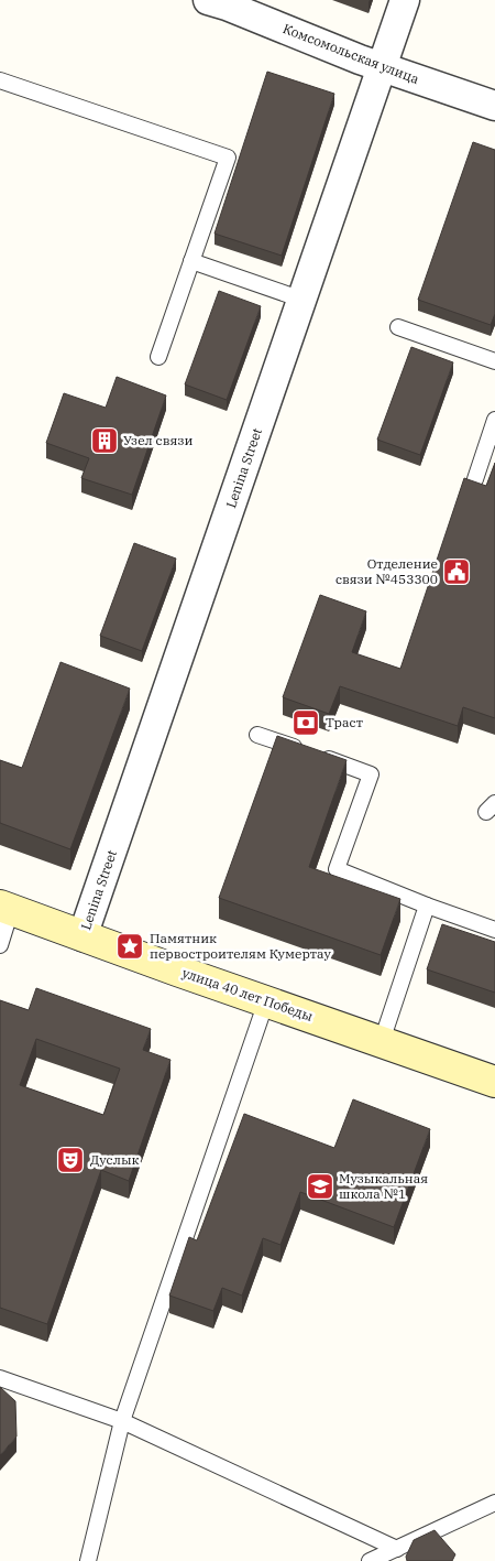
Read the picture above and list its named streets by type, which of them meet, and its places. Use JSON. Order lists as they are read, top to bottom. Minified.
{"streets":{"main road":["улица 40 лет Победы"],"street":["Комсомольская улица","Lenina Street"]},"crossings":[["Комсомольская улица","Lenina Street"],["Lenina Street","улица 40 лет Победы"]],"places":{"building":["Узел связи"],"public building":["Отделение связи №453300"],"bank":["Траст"],"place":["Памятник первостроителям Кумертау"],"theatre":["Дуслык"],"school or university":["Музыкальная школа №1"]}}
